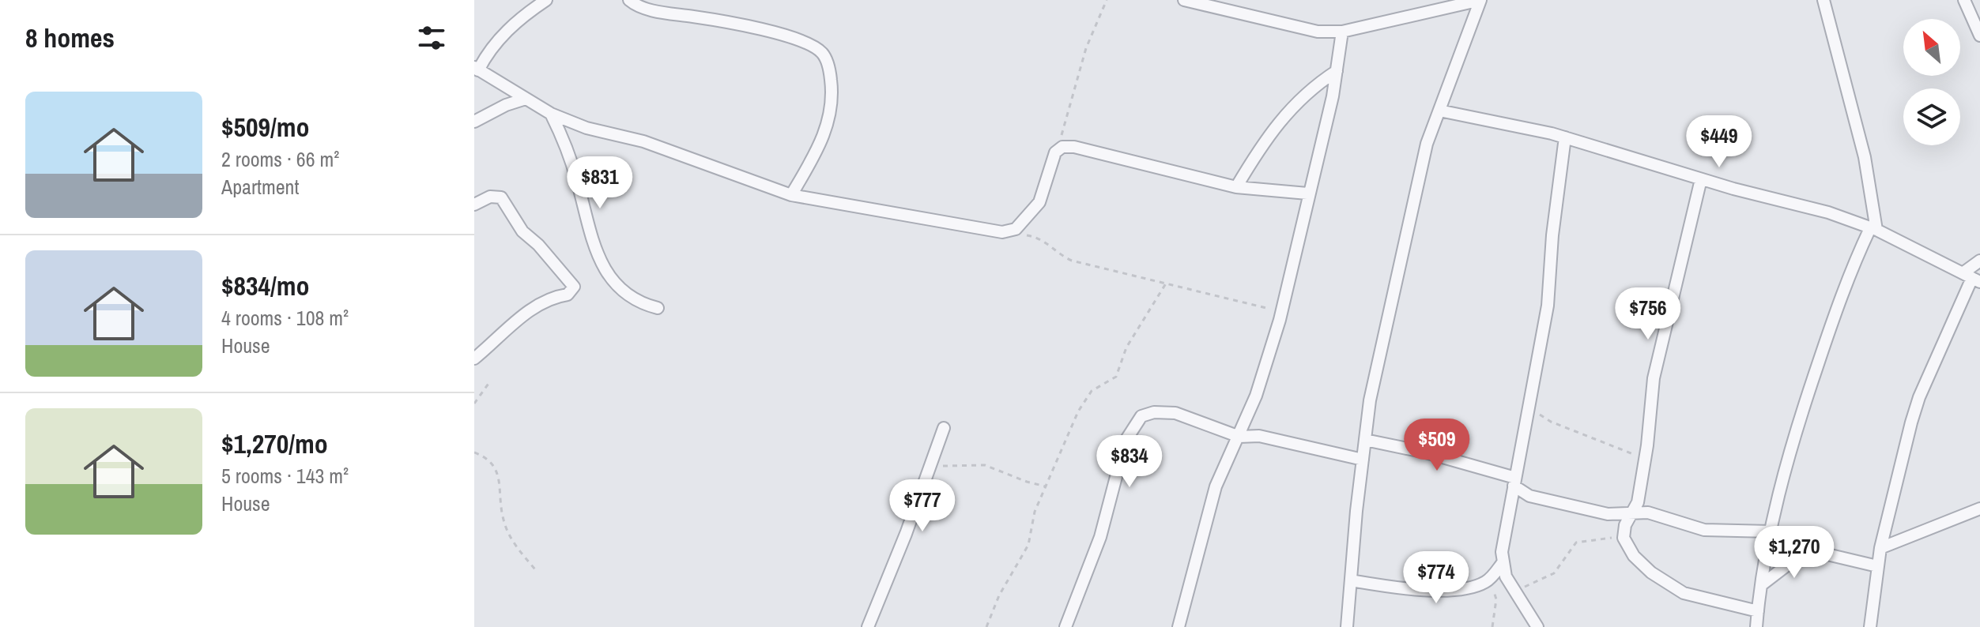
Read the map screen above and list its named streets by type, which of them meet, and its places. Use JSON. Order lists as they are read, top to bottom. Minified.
{"north":"top left","page":{"heading":"8 homes","list":[{"name":"$509/mo","note":"2 rooms · 66 m² · Apartment"},{"name":"$834/mo","note":"4 rooms · 108 m² · House"},{"name":"$1,270/mo","note":"5 rooms · 143 m² · House"}],"price":["$449","$831","$756","$509","$834","$777","$1,270","$774"]}}
